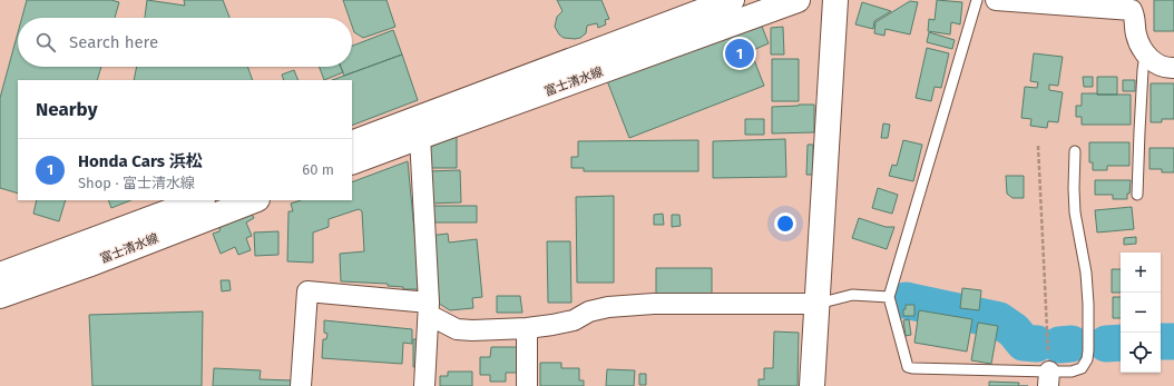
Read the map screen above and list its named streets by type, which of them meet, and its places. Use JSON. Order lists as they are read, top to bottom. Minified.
{"streets":{"main road":["富士清水線"]},"page":{"search":"Search here","pins":"1","heading":"Nearby","list":[{"mark":"1","name":"Honda Cars 浜松","note":"Shop · 富士清水線","value":"60 m"}],"map_buttons":["+","−"]}}
